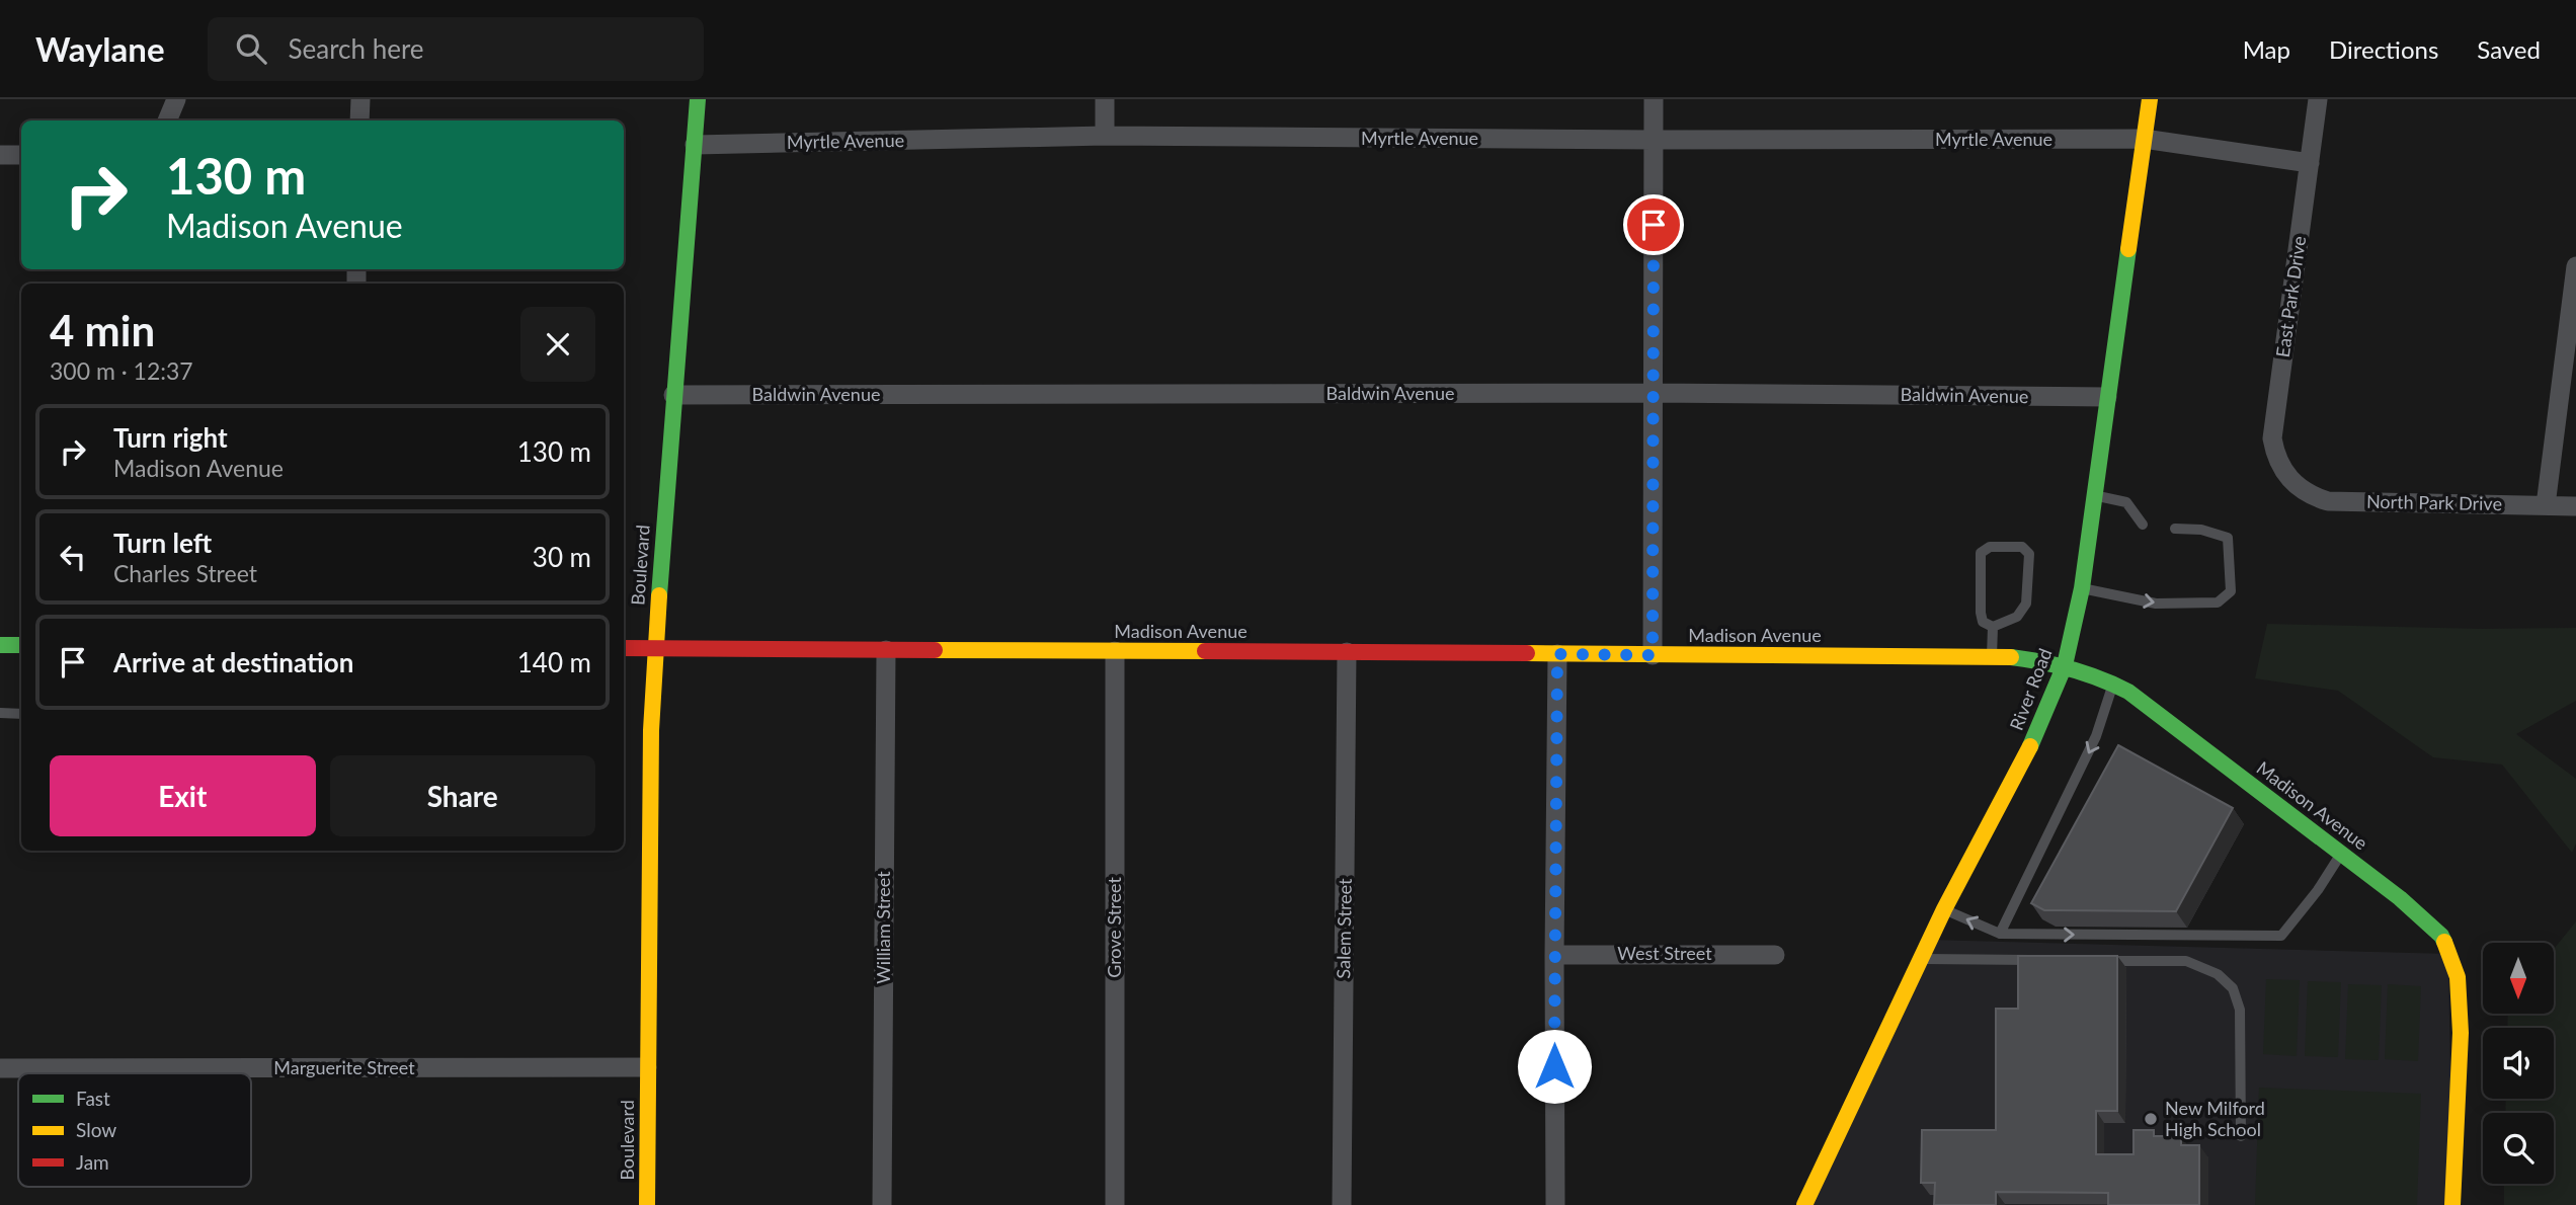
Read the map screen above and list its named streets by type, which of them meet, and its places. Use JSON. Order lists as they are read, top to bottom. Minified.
{"streets":{"main road":["Boulevard","Madison Avenue","River Road"],"street":["Myrtle Avenue","East Park Drive","Baldwin Avenue","North Park Drive","William Street","Grove Street","Salem Street","West Street","Marguerite Street"]},"crossings":[["Myrtle Avenue","East Park Drive"],["Myrtle Avenue","Boulevard"],["Myrtle Avenue","River Road"],["East Park Drive","North Park Drive"],["Baldwin Avenue","Boulevard"],["Baldwin Avenue","River Road"],["Boulevard","Madison Avenue"],["Boulevard","Marguerite Street"],["Madison Avenue","River Road"],["Madison Avenue","William Street"],["Madison Avenue","Grove Street"],["Madison Avenue","Salem Street"]],"places":["New Milford High School"],"legend":["Fast","Slow","Jam"],"north":"bottom","page":{"header":"Waylane","search":"Search here","nav":["Map","Directions","Saved"],"turn":["130 m","Madison Avenue"],"heading":["4 min","300 m · 12:37"],"list":[{"name":"Turn right","note":"Madison Avenue","value":"130 m"},{"name":"Turn left","note":"Charles Street","value":"30 m"},{"name":"Arrive at destination","value":"140 m"}],"buttons":["Exit","Share"]}}
